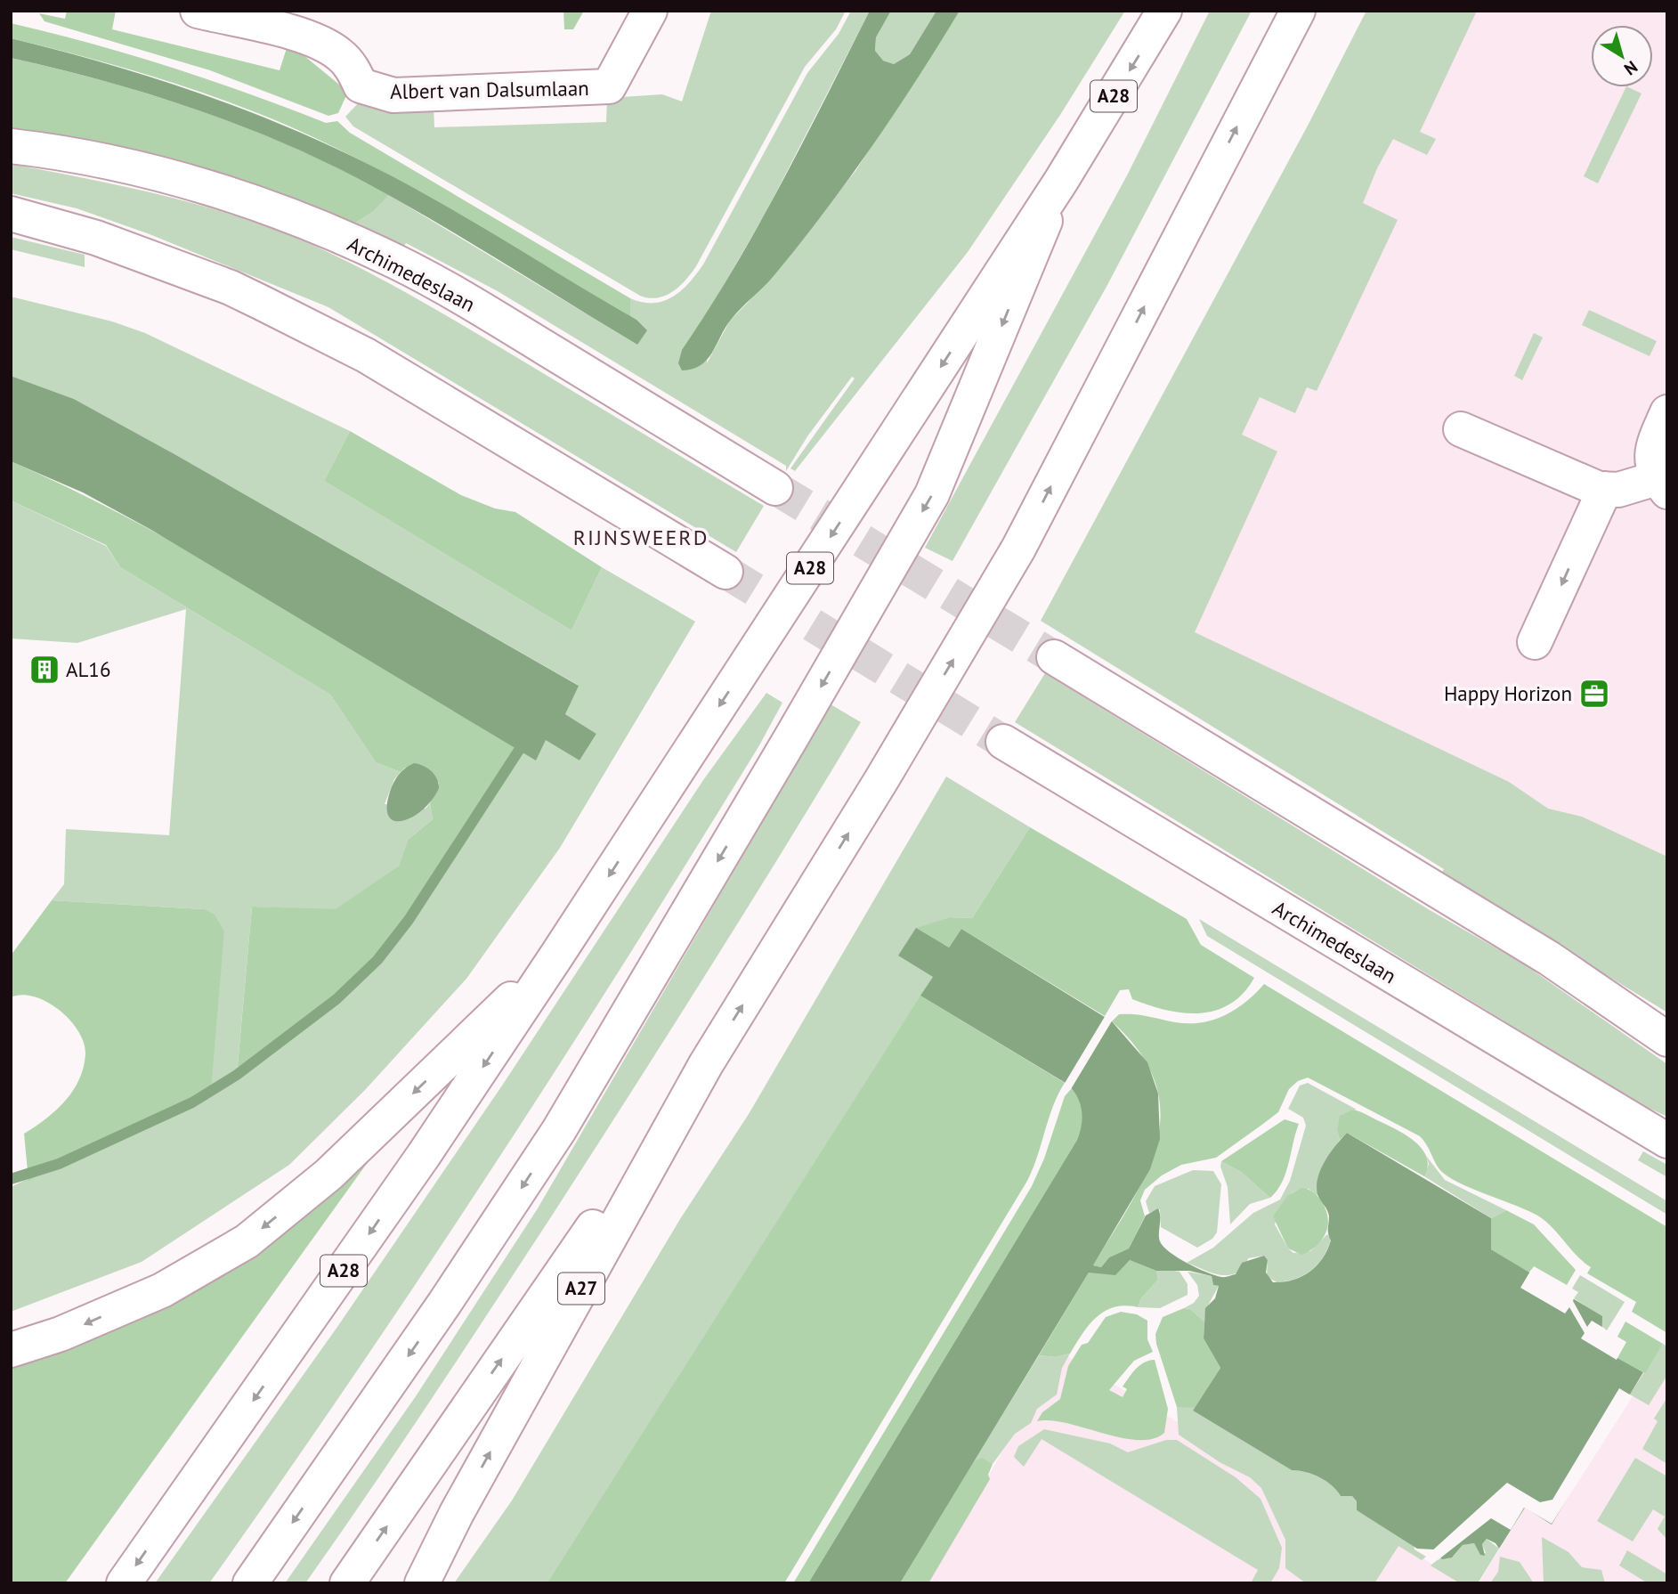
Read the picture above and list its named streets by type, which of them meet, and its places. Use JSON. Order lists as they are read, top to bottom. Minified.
{"streets":{"main road":["Albert van Dalsumlaan","A28","Archimedeslaan","A27"]},"districts":["RIJNSWEERD"],"places":{"building":["AL16"],"office":["Happy Horizon"]},"north":"bottom right"}
